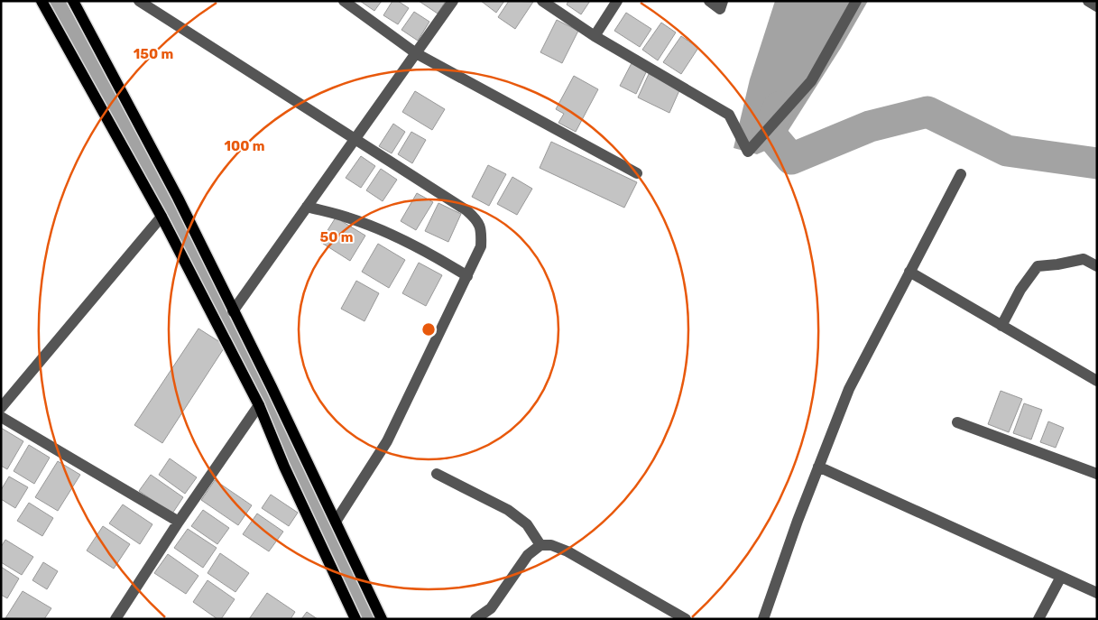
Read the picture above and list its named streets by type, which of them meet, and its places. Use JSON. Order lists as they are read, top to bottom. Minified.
{"rings":["150 m","100 m","50 m"]}
